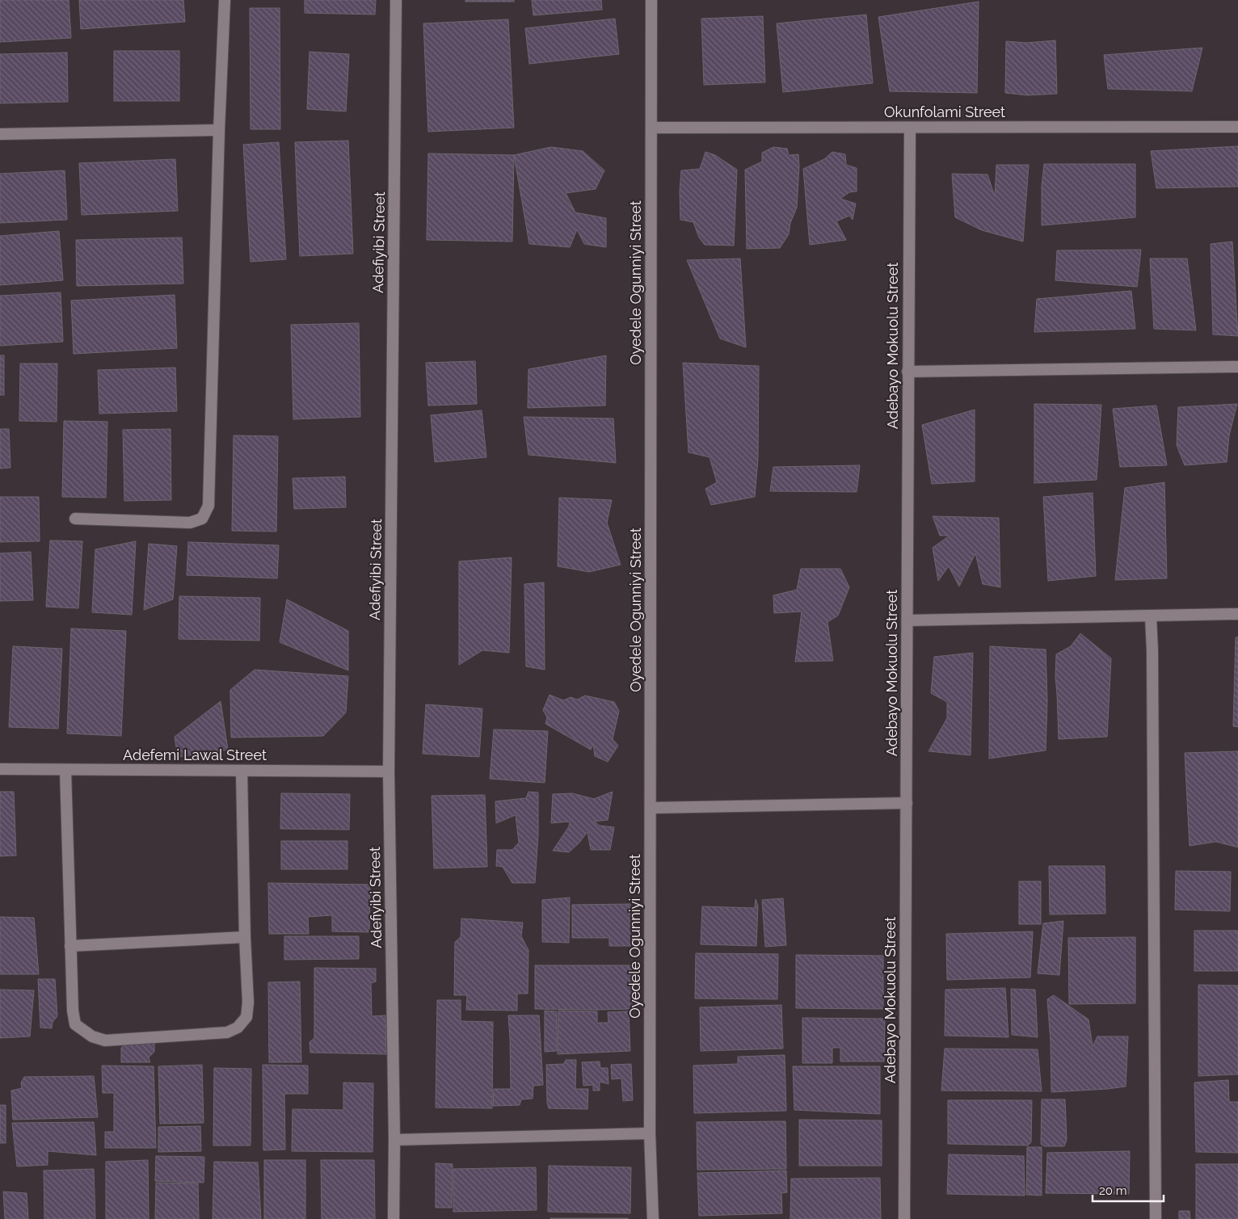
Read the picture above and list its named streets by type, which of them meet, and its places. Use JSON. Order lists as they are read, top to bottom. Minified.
{"streets":{"street":["Okunfolami Street","Adefiyibi Street","Oyedele Ogunniyi Street","Adebayo Mokuolu Street","Adefemi Lawal Street"]},"crossings":[["Okunfolami Street","Oyedele Ogunniyi Street"],["Okunfolami Street","Adebayo Mokuolu Street"],["Adefiyibi Street","Adefemi Lawal Street"]],"scale_bar":"20 m"}
